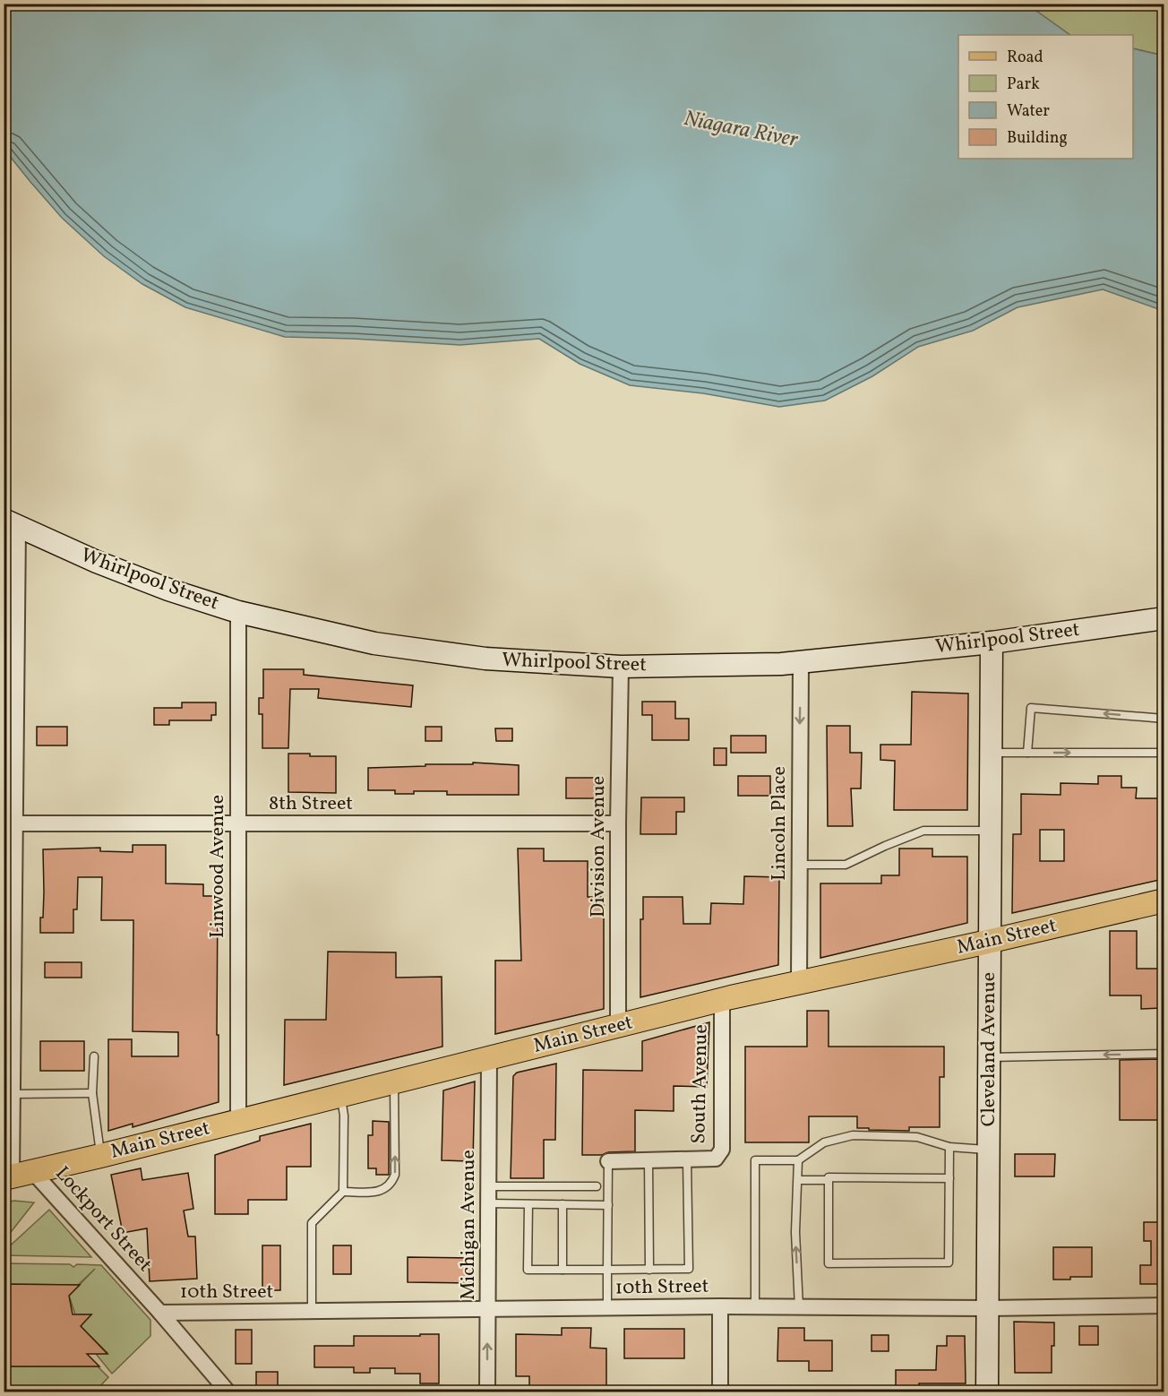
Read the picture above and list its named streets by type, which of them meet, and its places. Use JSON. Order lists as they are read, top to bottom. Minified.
{"streets":{"main road":["Main Street"],"street":["Whirlpool Street","8th Street","Lincoln Place","Division Avenue","Linwood Avenue","Cleveland Avenue","South Avenue","Lockport Street","Michigan Avenue","10th Street"]},"crossings":[["Whirlpool Street","Lincoln Place"],["Whirlpool Street","Division Avenue"],["Whirlpool Street","Linwood Avenue"],["Whirlpool Street","Cleveland Avenue"],["8th Street","Division Avenue"],["8th Street","Linwood Avenue"],["Lincoln Place","Main Street"],["Division Avenue","Main Street"],["Linwood Avenue","Main Street"],["Main Street","Cleveland Avenue"],["Main Street","South Avenue"],["Main Street","Lockport Street"],["Main Street","Michigan Avenue"],["Cleveland Avenue","10th Street"],["Lockport Street","10th Street"],["Michigan Avenue","10th Street"]],"one_way":["Lincoln Place"],"water":["Niagara River"],"legend":["Road","Park","Water","Building"]}
